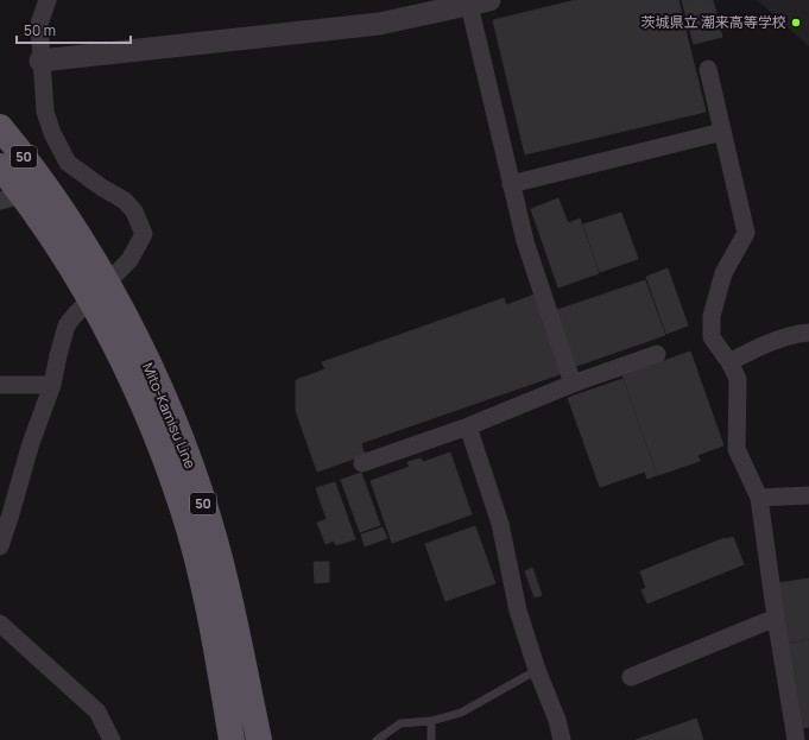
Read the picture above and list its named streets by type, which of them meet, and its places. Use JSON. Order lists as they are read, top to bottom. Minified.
{"streets":{"main road":["50","Mito-Kamisu Line"]},"places":["茨城県立 潮来高等学校"],"scale_bar":"50 m"}
